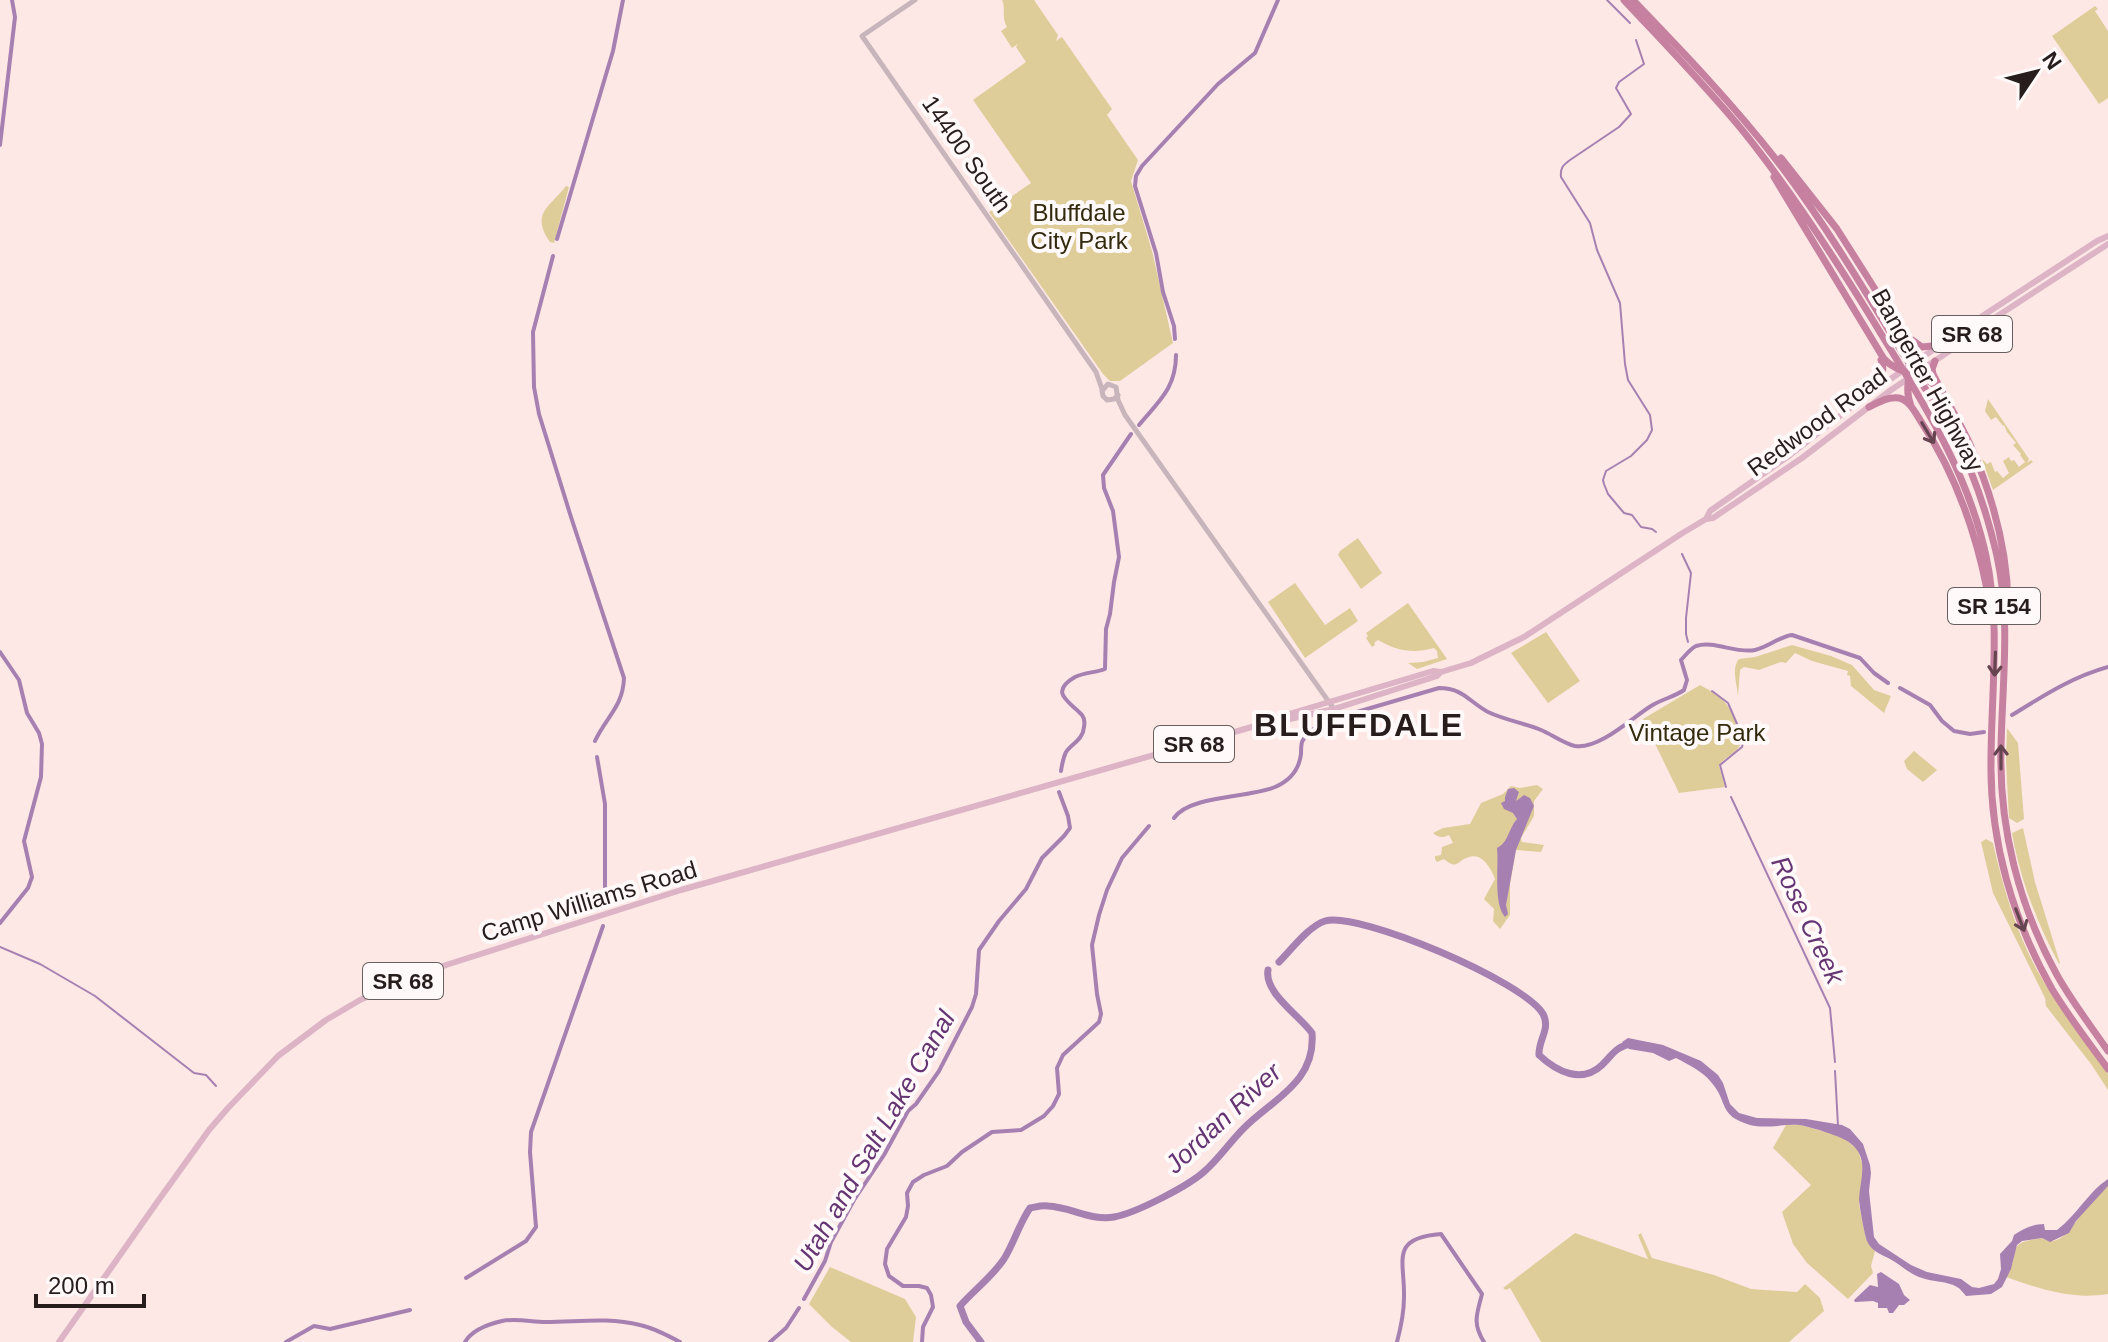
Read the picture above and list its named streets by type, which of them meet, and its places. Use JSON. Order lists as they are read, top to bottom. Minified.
{"streets":{"highway":["Bangerter Highway","SR 154"],"main road":["14400 South","SR 68","Redwood Road","Camp Williams Road"]},"crossings":[["SR 68","Redwood Road"],["Redwood Road","Camp Williams Road"]],"districts":["BLUFFDALE"],"water":["Rose Creek","Jordan River","Utah and Salt Lake Canal"],"parks":["Bluffdale City Park","Vintage Park"],"scale_bar":"200 m","north":"top right"}
